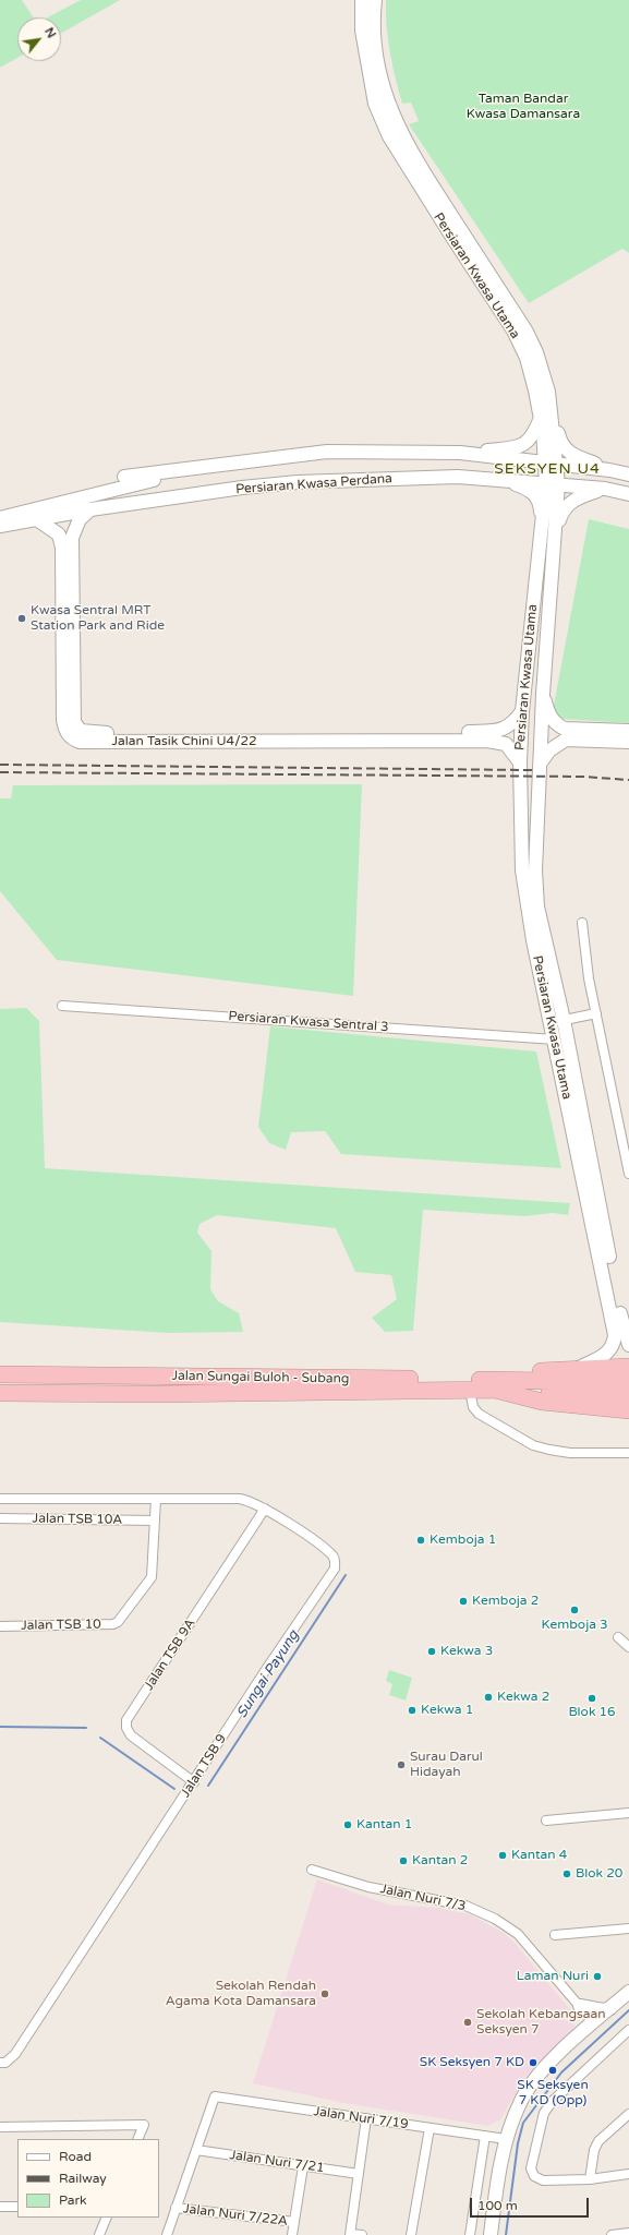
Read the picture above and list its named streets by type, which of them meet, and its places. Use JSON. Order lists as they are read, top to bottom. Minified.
{"streets":{"highway":["Jalan Sungai Buloh - Subang"],"street":["Persiaran Kwasa Utama","Persiaran Kwasa Perdana","Jalan Tasik Chini U4/22","Persiaran Kwasa Sentral 3","Jalan TSB 10A","Jalan TSB 10","Jalan TSB 9A","Jalan TSB 9","Jalan Nuri 7/3","Jalan Nuri 7/19","Jalan Nuri 7/21","Jalan Nuri 7/22A"]},"crossings":[["Persiaran Kwasa Utama","Persiaran Kwasa Perdana"],["Persiaran Kwasa Utama","Jalan Tasik Chini U4/22"],["Persiaran Kwasa Utama","Persiaran Kwasa Sentral 3"],["Persiaran Kwasa Utama","Jalan Sungai Buloh - Subang"],["Jalan TSB 10A","Jalan TSB 10"],["Jalan TSB 10","Jalan TSB 9"],["Jalan TSB 9A","Jalan TSB 9"],["Jalan Nuri 7/19","Jalan Nuri 7/21"]],"districts":["SEKSYEN U4"],"water":["Sungai Payung"],"parks":["Taman Bandar Kwasa Damansara"],"places":["Kwasa Sentral MRT Station Park and Ride","Kemboja 1","Kemboja 2","Kemboja 3","Kekwa 3","Kekwa 2","Blok 16","Kekwa 1","Surau Darul Hidayah","Kantan 1","Kantan 4","Kantan 2","Blok 20","Laman Nuri","Sekolah Rendah Agama Kota Damansara","Sekolah Kebangsaan Seksyen 7","SK Seksyen 7 KD","SK Seksyen 7 KD (Opp)"],"legend":["Road","Railway","Park"],"scale_bar":"100 m","north":"top right"}
